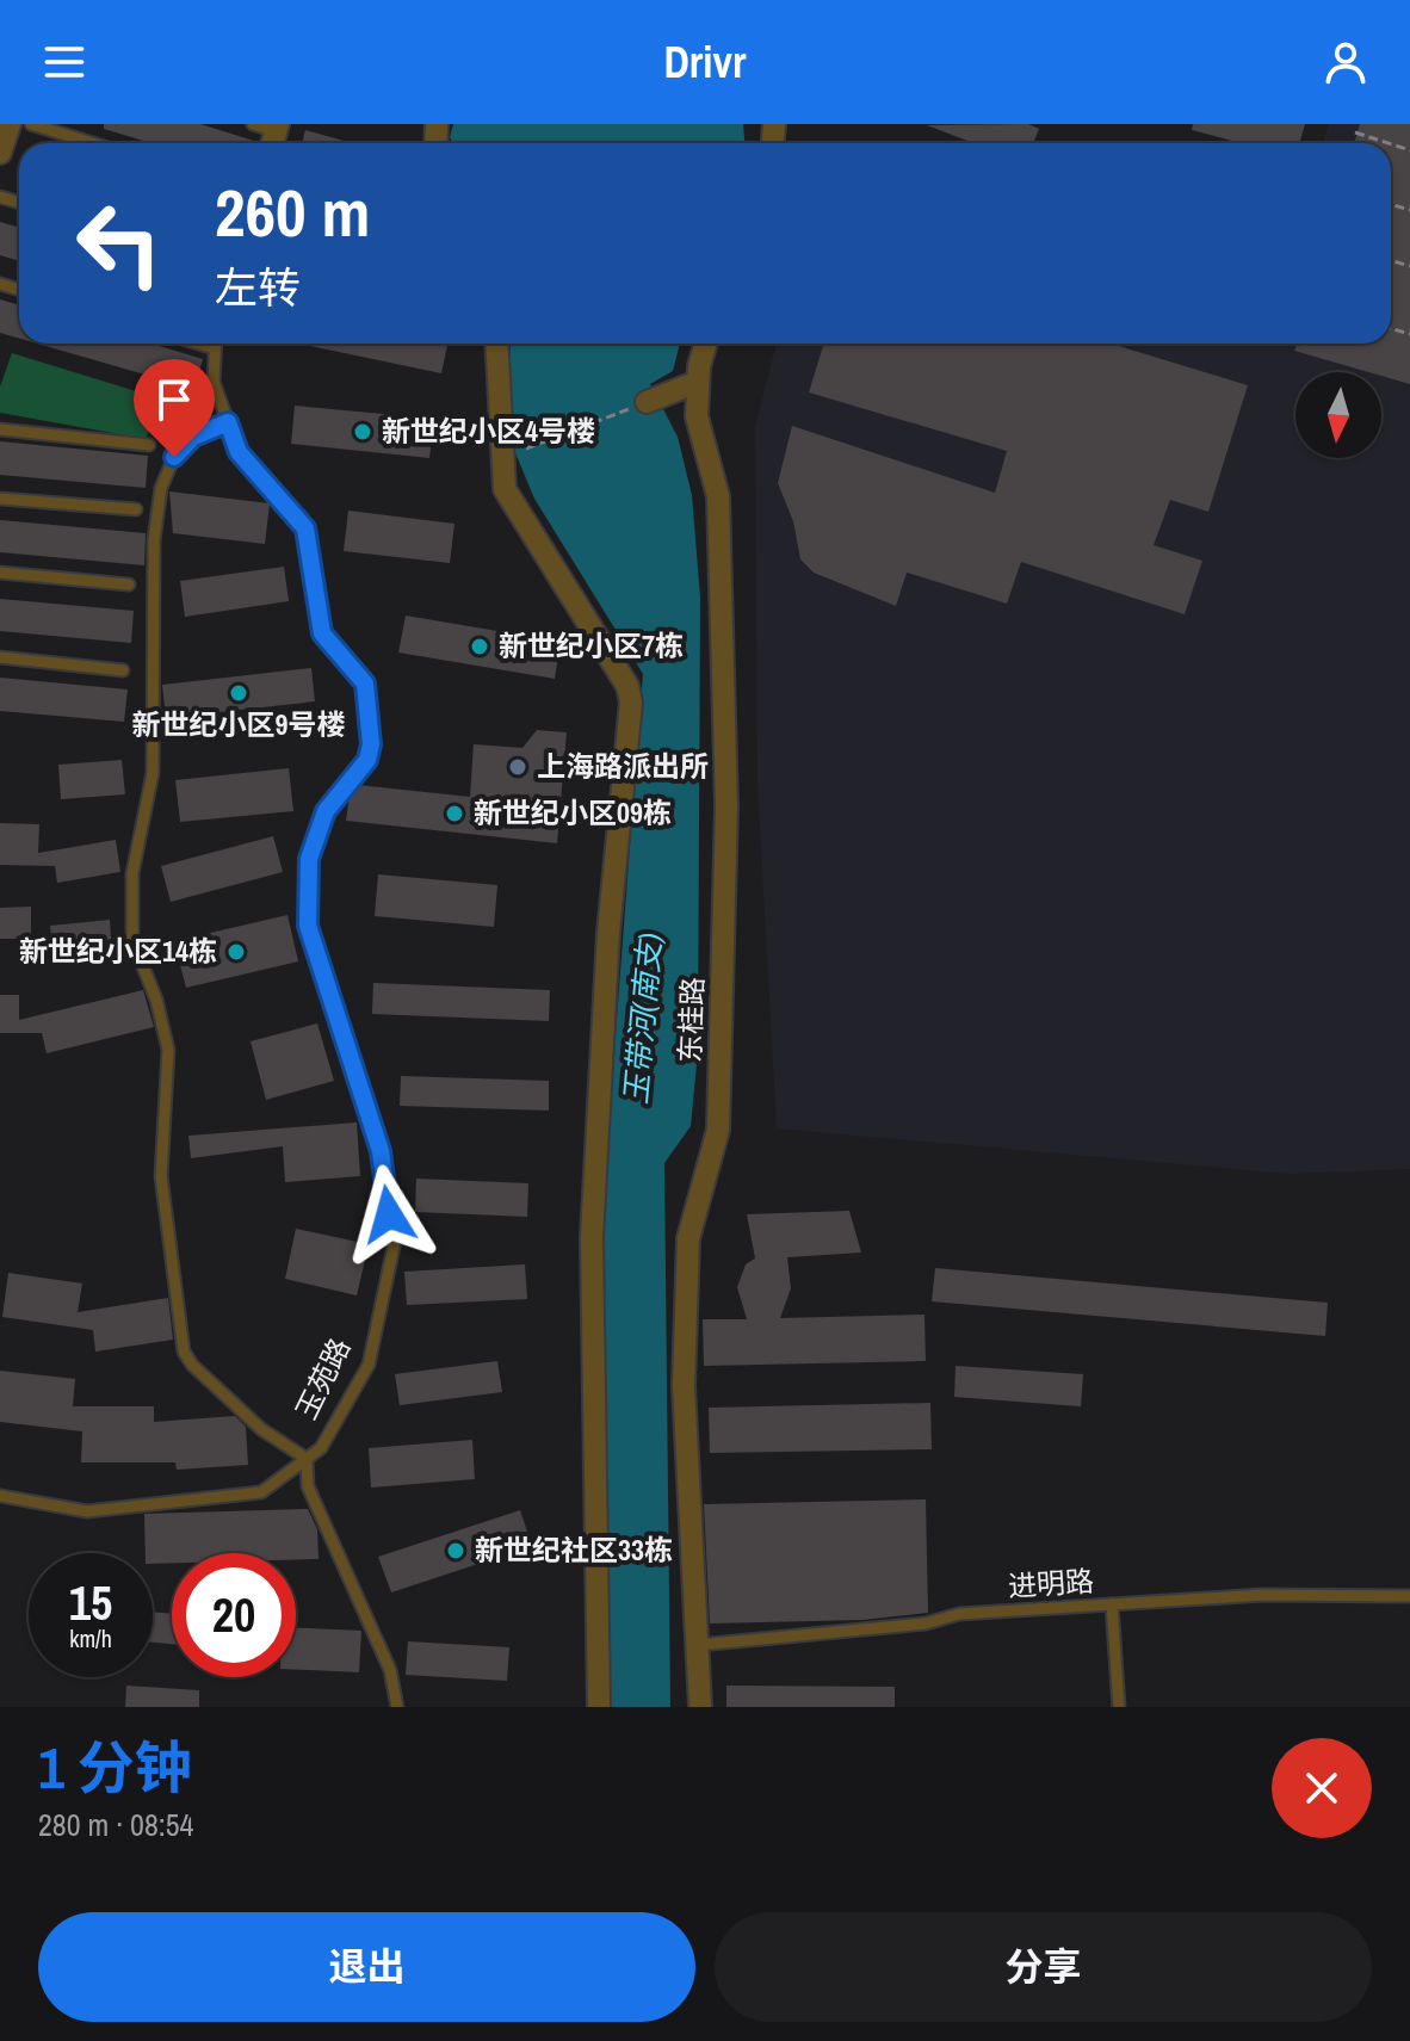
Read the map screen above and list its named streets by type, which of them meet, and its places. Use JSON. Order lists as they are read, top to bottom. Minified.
{"streets":{"street":["东桂路"],"lane":["玉苑路","进明路"]},"crossings":[["东桂路","进明路"]],"water":["玉带河(南支)"],"places":["新世纪小区4号楼","新世纪小区7栋","新世纪小区9号楼","上海路派出所","新世纪小区09栋","新世纪小区14栋","新世纪社区33栋"],"north":"bottom","page":{"header":"Drivr","turn":["260 m","左转"],"speed":"15 km/h","limit":"20","heading":["1 分钟","280 m · 08:54"],"buttons":["退出","分享"]}}
